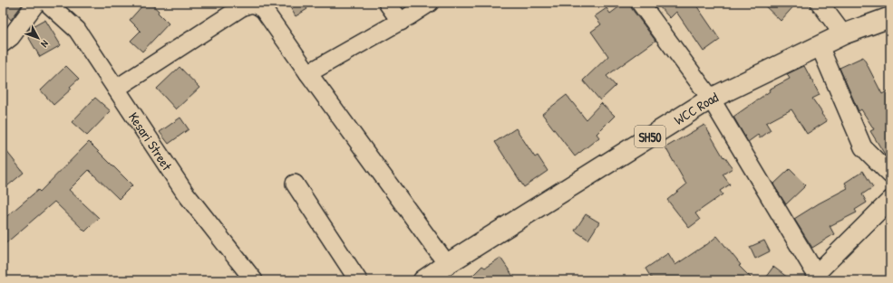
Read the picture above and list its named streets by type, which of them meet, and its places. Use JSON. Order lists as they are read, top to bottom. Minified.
{"streets":{"main road":["WCC Road","SH50"],"street":["Kesari Street"]},"north":"bottom right"}
